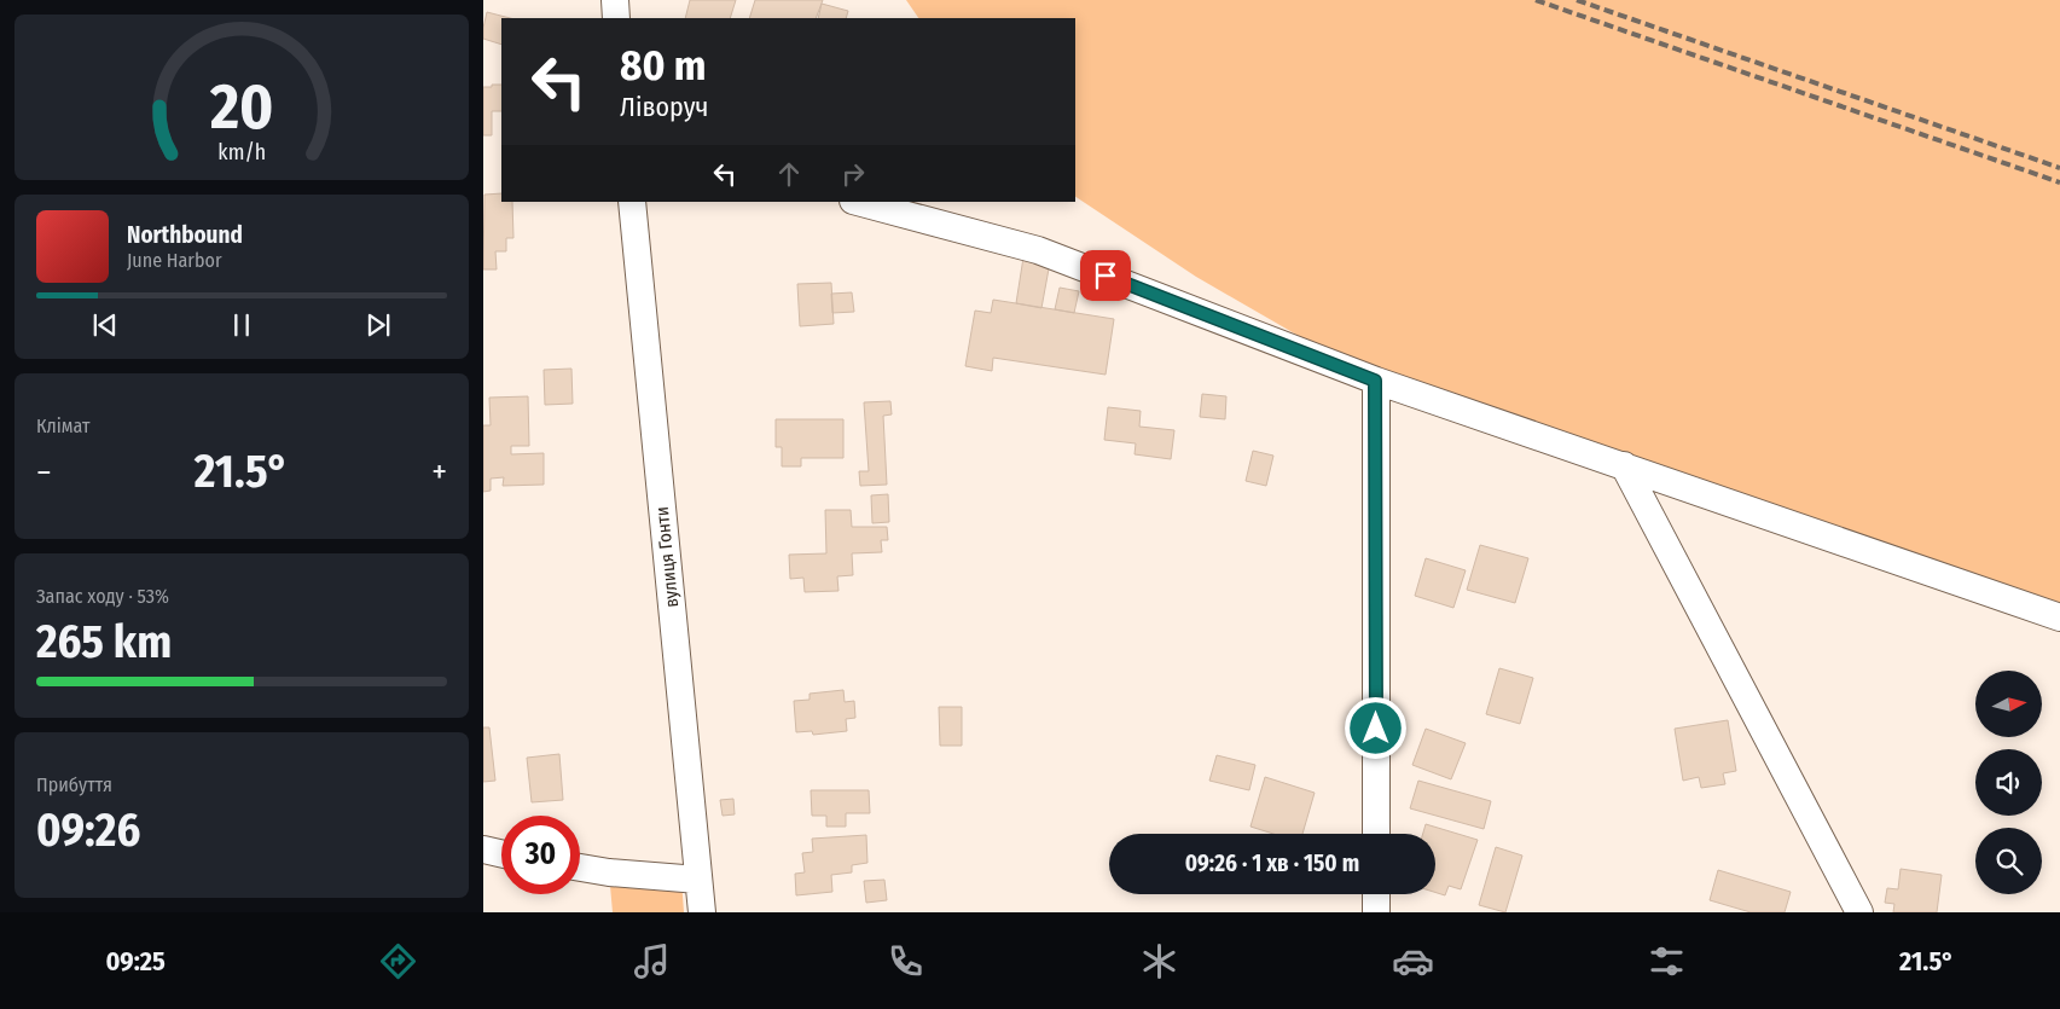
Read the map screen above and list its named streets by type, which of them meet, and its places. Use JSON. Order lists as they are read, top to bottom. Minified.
{"streets":{"street":["вулиця Гонти"]},"north":"right","page":{"turn":["80 m","Ліворуч"],"song":["Northbound","June Harbor"],"tile":["Клімат",["Запас ходу · 53%","265 km"],["Прибуття","09:26"]],"heat":["−","21.5°","+"],"limit":"30","trip":"09:26 · 1 хв · 150 m","tabs":["09:25","21.5°"],"gauge":["20","km/h"]}}
